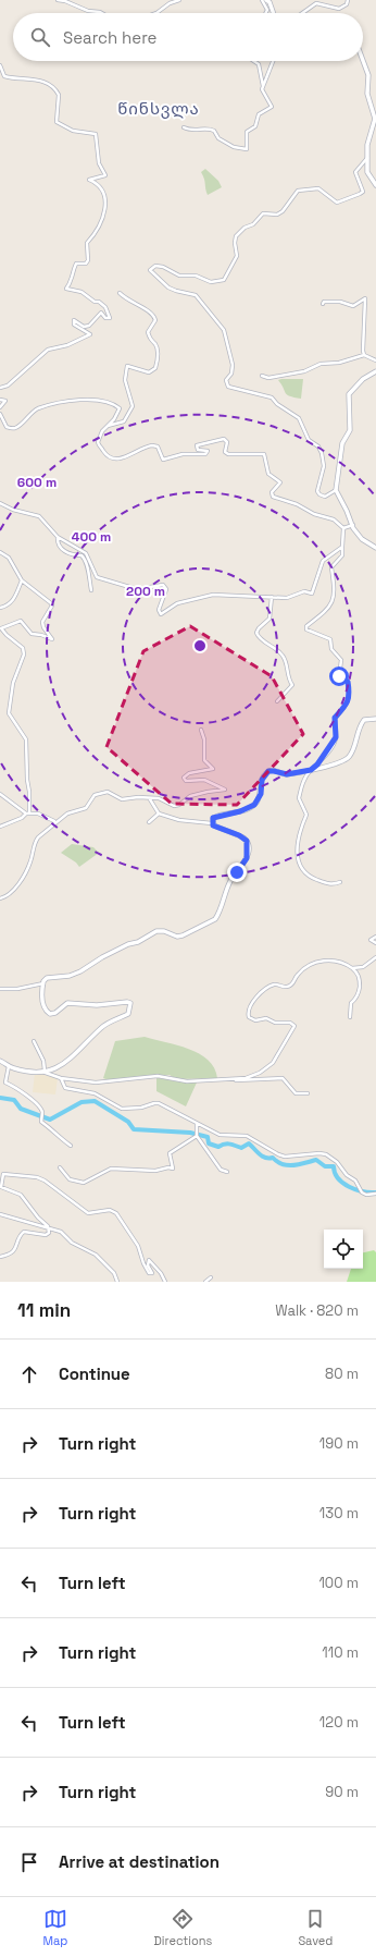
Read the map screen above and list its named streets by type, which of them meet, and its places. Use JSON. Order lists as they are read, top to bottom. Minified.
{"districts":["წინსვლა"],"page":{"search":"Search here","heading":["11 min","Walk · 820 m"],"list":[["Continue","80 m"],["Turn right","190 m"],["Turn right","130 m"],["Turn left","100 m"],["Turn right","110 m"],["Turn left","120 m"],["Turn right","90 m"],"Arrive at destination"],"nav":["Map","Directions","Saved"]},"rings":["600 m","400 m","200 m"]}
